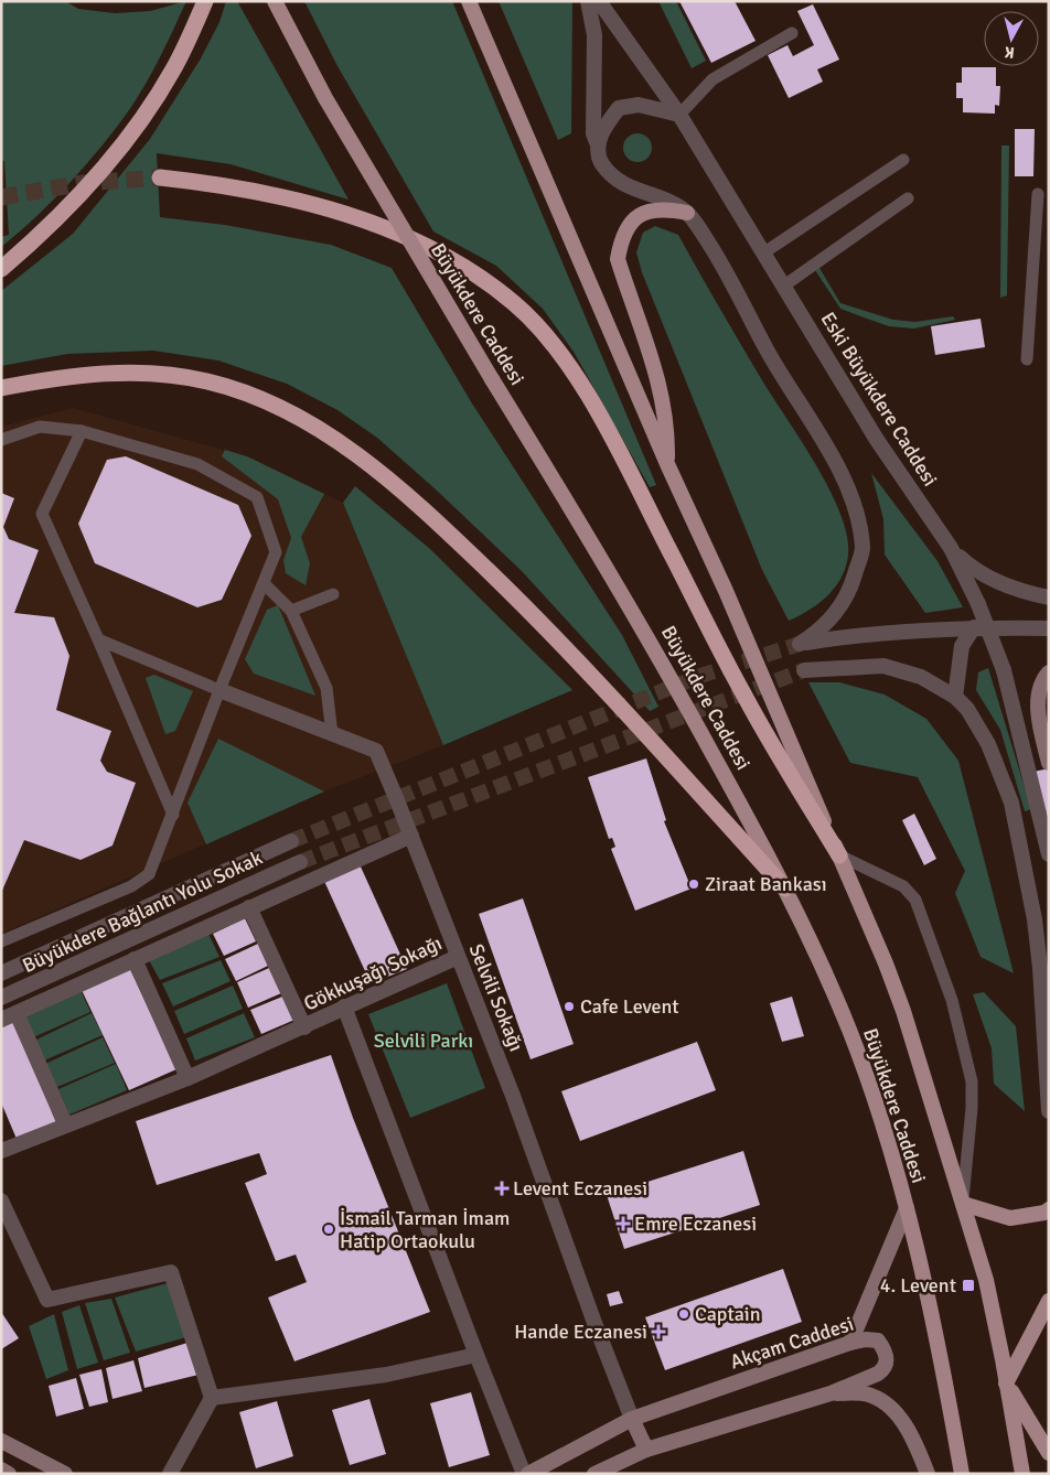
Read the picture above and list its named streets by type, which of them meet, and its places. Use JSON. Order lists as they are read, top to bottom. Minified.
{"streets":{"main road":["Büyükdere Caddesi","Akçam Caddesi"],"street":["Eski Büyükdere Caddesi","Büyükdere Bağlantı Yolu Sokak","Gökkuşağı Sokağı","Selvili Sokağı"]},"crossings":[["Gökkuşağı Sokağı","Selvili Sokağı"],["Selvili Sokağı","Akçam Caddesi"]],"parks":["Selvili Parkı"],"places":{"other":["Ziraat Bankası","Cafe Levent","İsmail Tarman İmam Hatip Ortaokulu","Captain"],"health":["Levent Eczanesi","Emre Eczanesi","Hande Eczanesi"],"transit":["4. Levent"]},"north":"bottom"}
